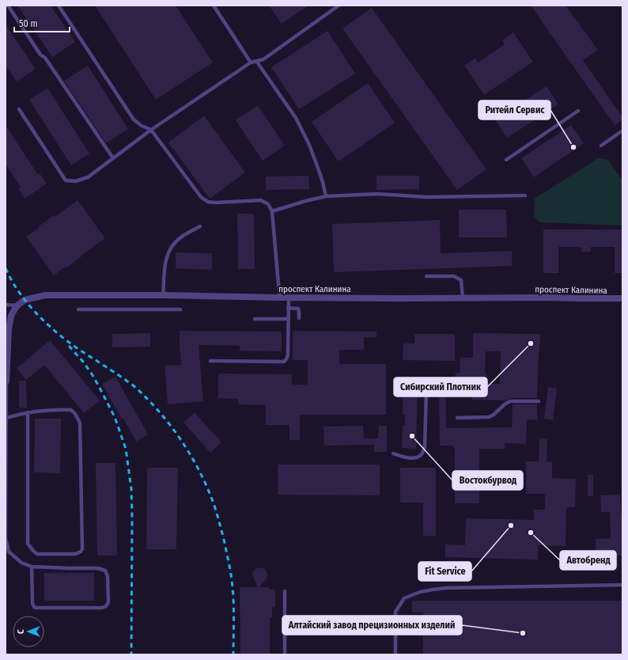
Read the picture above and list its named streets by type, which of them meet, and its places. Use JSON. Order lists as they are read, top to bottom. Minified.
{"streets":{"street":["проспект Калинина"]},"places":["Ритейл Сервис","Сибирский Плотник","Востокбурвод","Fit Service","Автобренд","Алтайский завод прецизионных изделий"],"scale_bar":"50 m","north":"left"}
